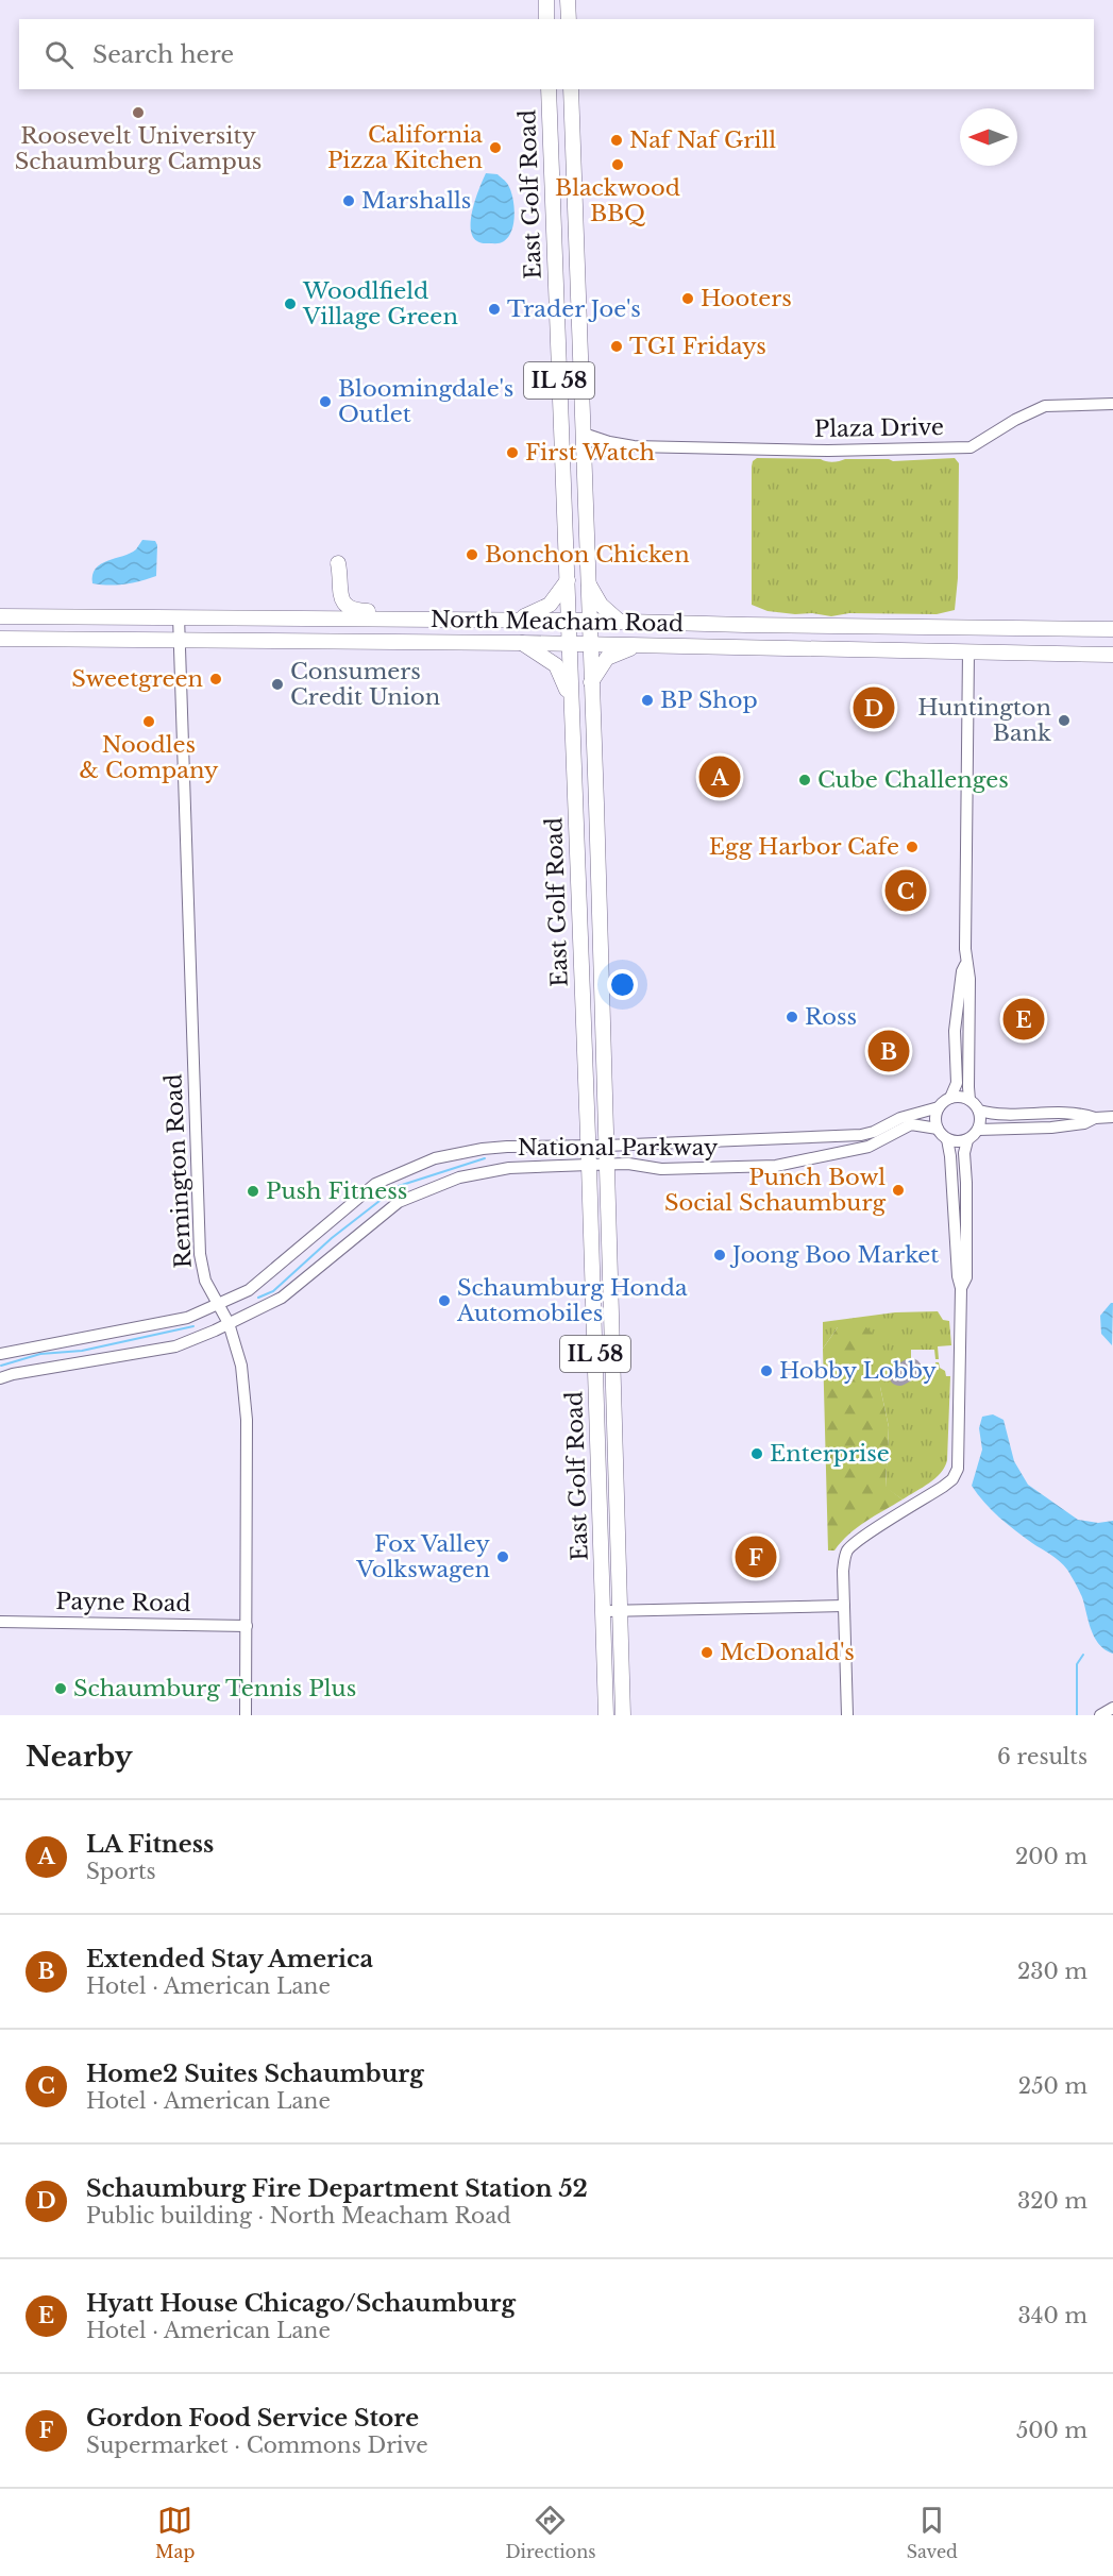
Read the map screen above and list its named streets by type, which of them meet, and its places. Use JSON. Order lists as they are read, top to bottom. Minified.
{"streets":{"main road":["East Golf Road","IL 58","North Meacham Road"],"street":["Plaza Drive","National Parkway","Remington Road","Payne Road"]},"crossings":[["East Golf Road","Plaza Drive"],["East Golf Road","North Meacham Road"],["East Golf Road","National Parkway"],["North Meacham Road","Remington Road"],["National Parkway","Remington Road"],["Remington Road","Payne Road"]],"places":["Roosevelt University Schaumburg Campus","Naf Naf Grill","California Pizza Kitchen","Blackwood BBQ","Marshalls","Hooters","Woodlfield Village Green","Trader Joe's","TGI Fridays","Bloomingdale's Outlet","First Watch","Bonchon Chicken","Sweetgreen","Consumers Credit Union","BP Shop","Huntington Bank","Noodles & Company","Cube Challenges","Egg Harbor Cafe","Ross","Punch Bowl Social Schaumburg","Push Fitness","Joong Boo Market","Schaumburg Honda Automobiles","Hobby Lobby","Enterprise","Fox Valley Volkswagen","McDonald's","Schaumburg Tennis Plus"],"north":"left","page":{"search":"Search here","pins":["D","A","C","E","B","F"],"heading":["Nearby","6 results"],"list":[{"mark":"A","name":"LA Fitness","note":"Sports","value":"200 m"},{"mark":"B","name":"Extended Stay America","note":"Hotel · American Lane","value":"230 m"},{"mark":"C","name":"Home2 Suites Schaumburg","note":"Hotel · American Lane","value":"250 m"},{"mark":"D","name":"Schaumburg Fire Department Station 52","note":"Public building · North Meacham Road","value":"320 m"},{"mark":"E","name":"Hyatt House Chicago/Schaumburg","note":"Hotel · American Lane","value":"340 m"},{"mark":"F","name":"Gordon Food Service Store","note":"Supermarket · Commons Drive","value":"500 m"}],"nav":["Map","Directions","Saved"]}}
